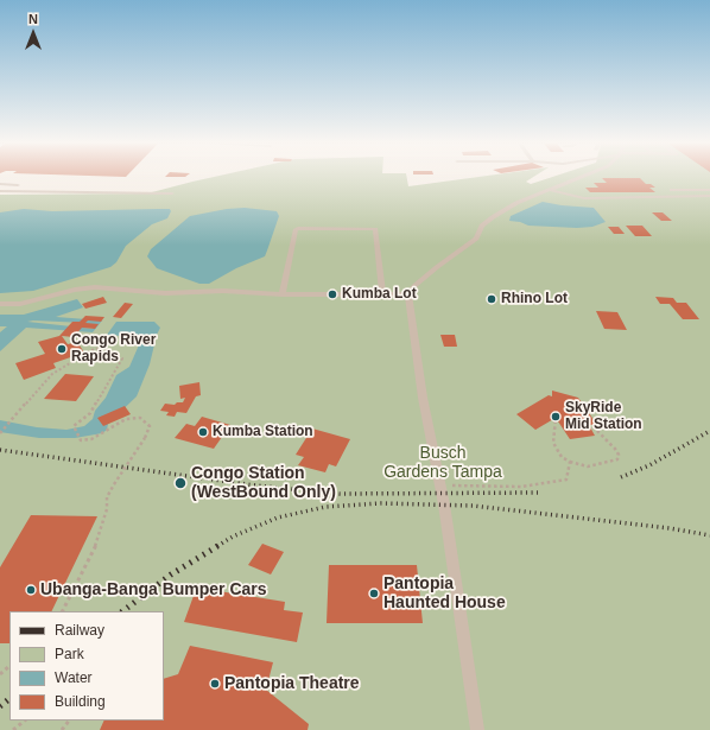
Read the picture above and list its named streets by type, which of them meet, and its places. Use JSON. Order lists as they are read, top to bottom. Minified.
{"parks":["Busch Gardens Tampa"],"places":["Kumba Lot","Rhino Lot","Congo River Rapids","SkyRide Mid Station","Kumba Station","Congo Station (WestBound Only)","Ubanga-Banga Bumper Cars","Pantopia Haunted House","Pantopia Theatre"],"legend":["Railway","Park","Water","Building"],"north":"top"}
